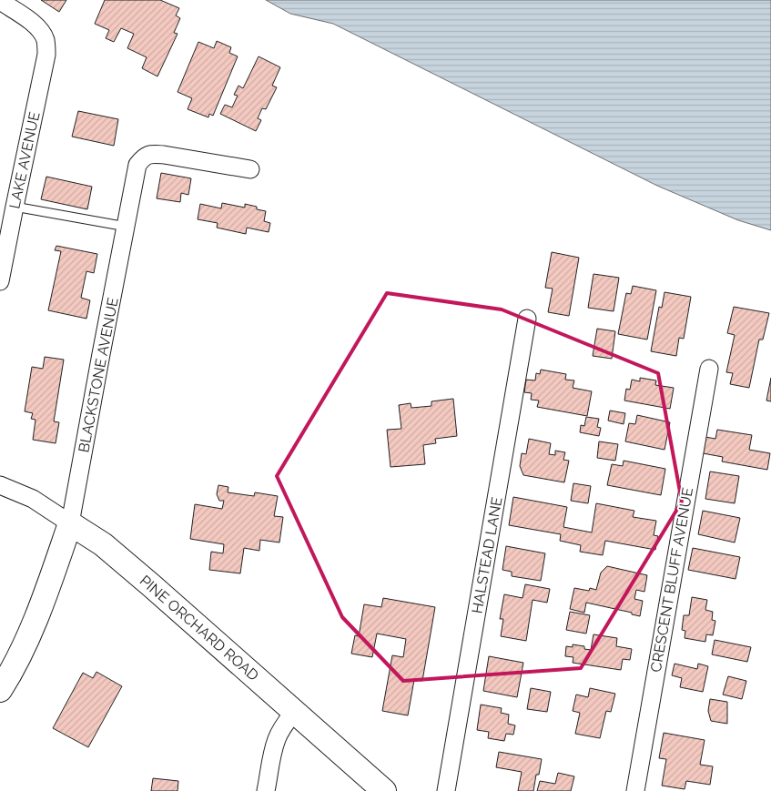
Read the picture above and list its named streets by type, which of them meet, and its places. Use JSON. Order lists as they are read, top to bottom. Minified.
{"streets":{"main road":["BLACKSTONE AVENUE","PINE ORCHARD ROAD"],"street":["LAKE AVENUE","HALSTEAD LANE","CRESCENT BLUFF AVENUE"]},"crossings":[["BLACKSTONE AVENUE","PINE ORCHARD ROAD"]]}
